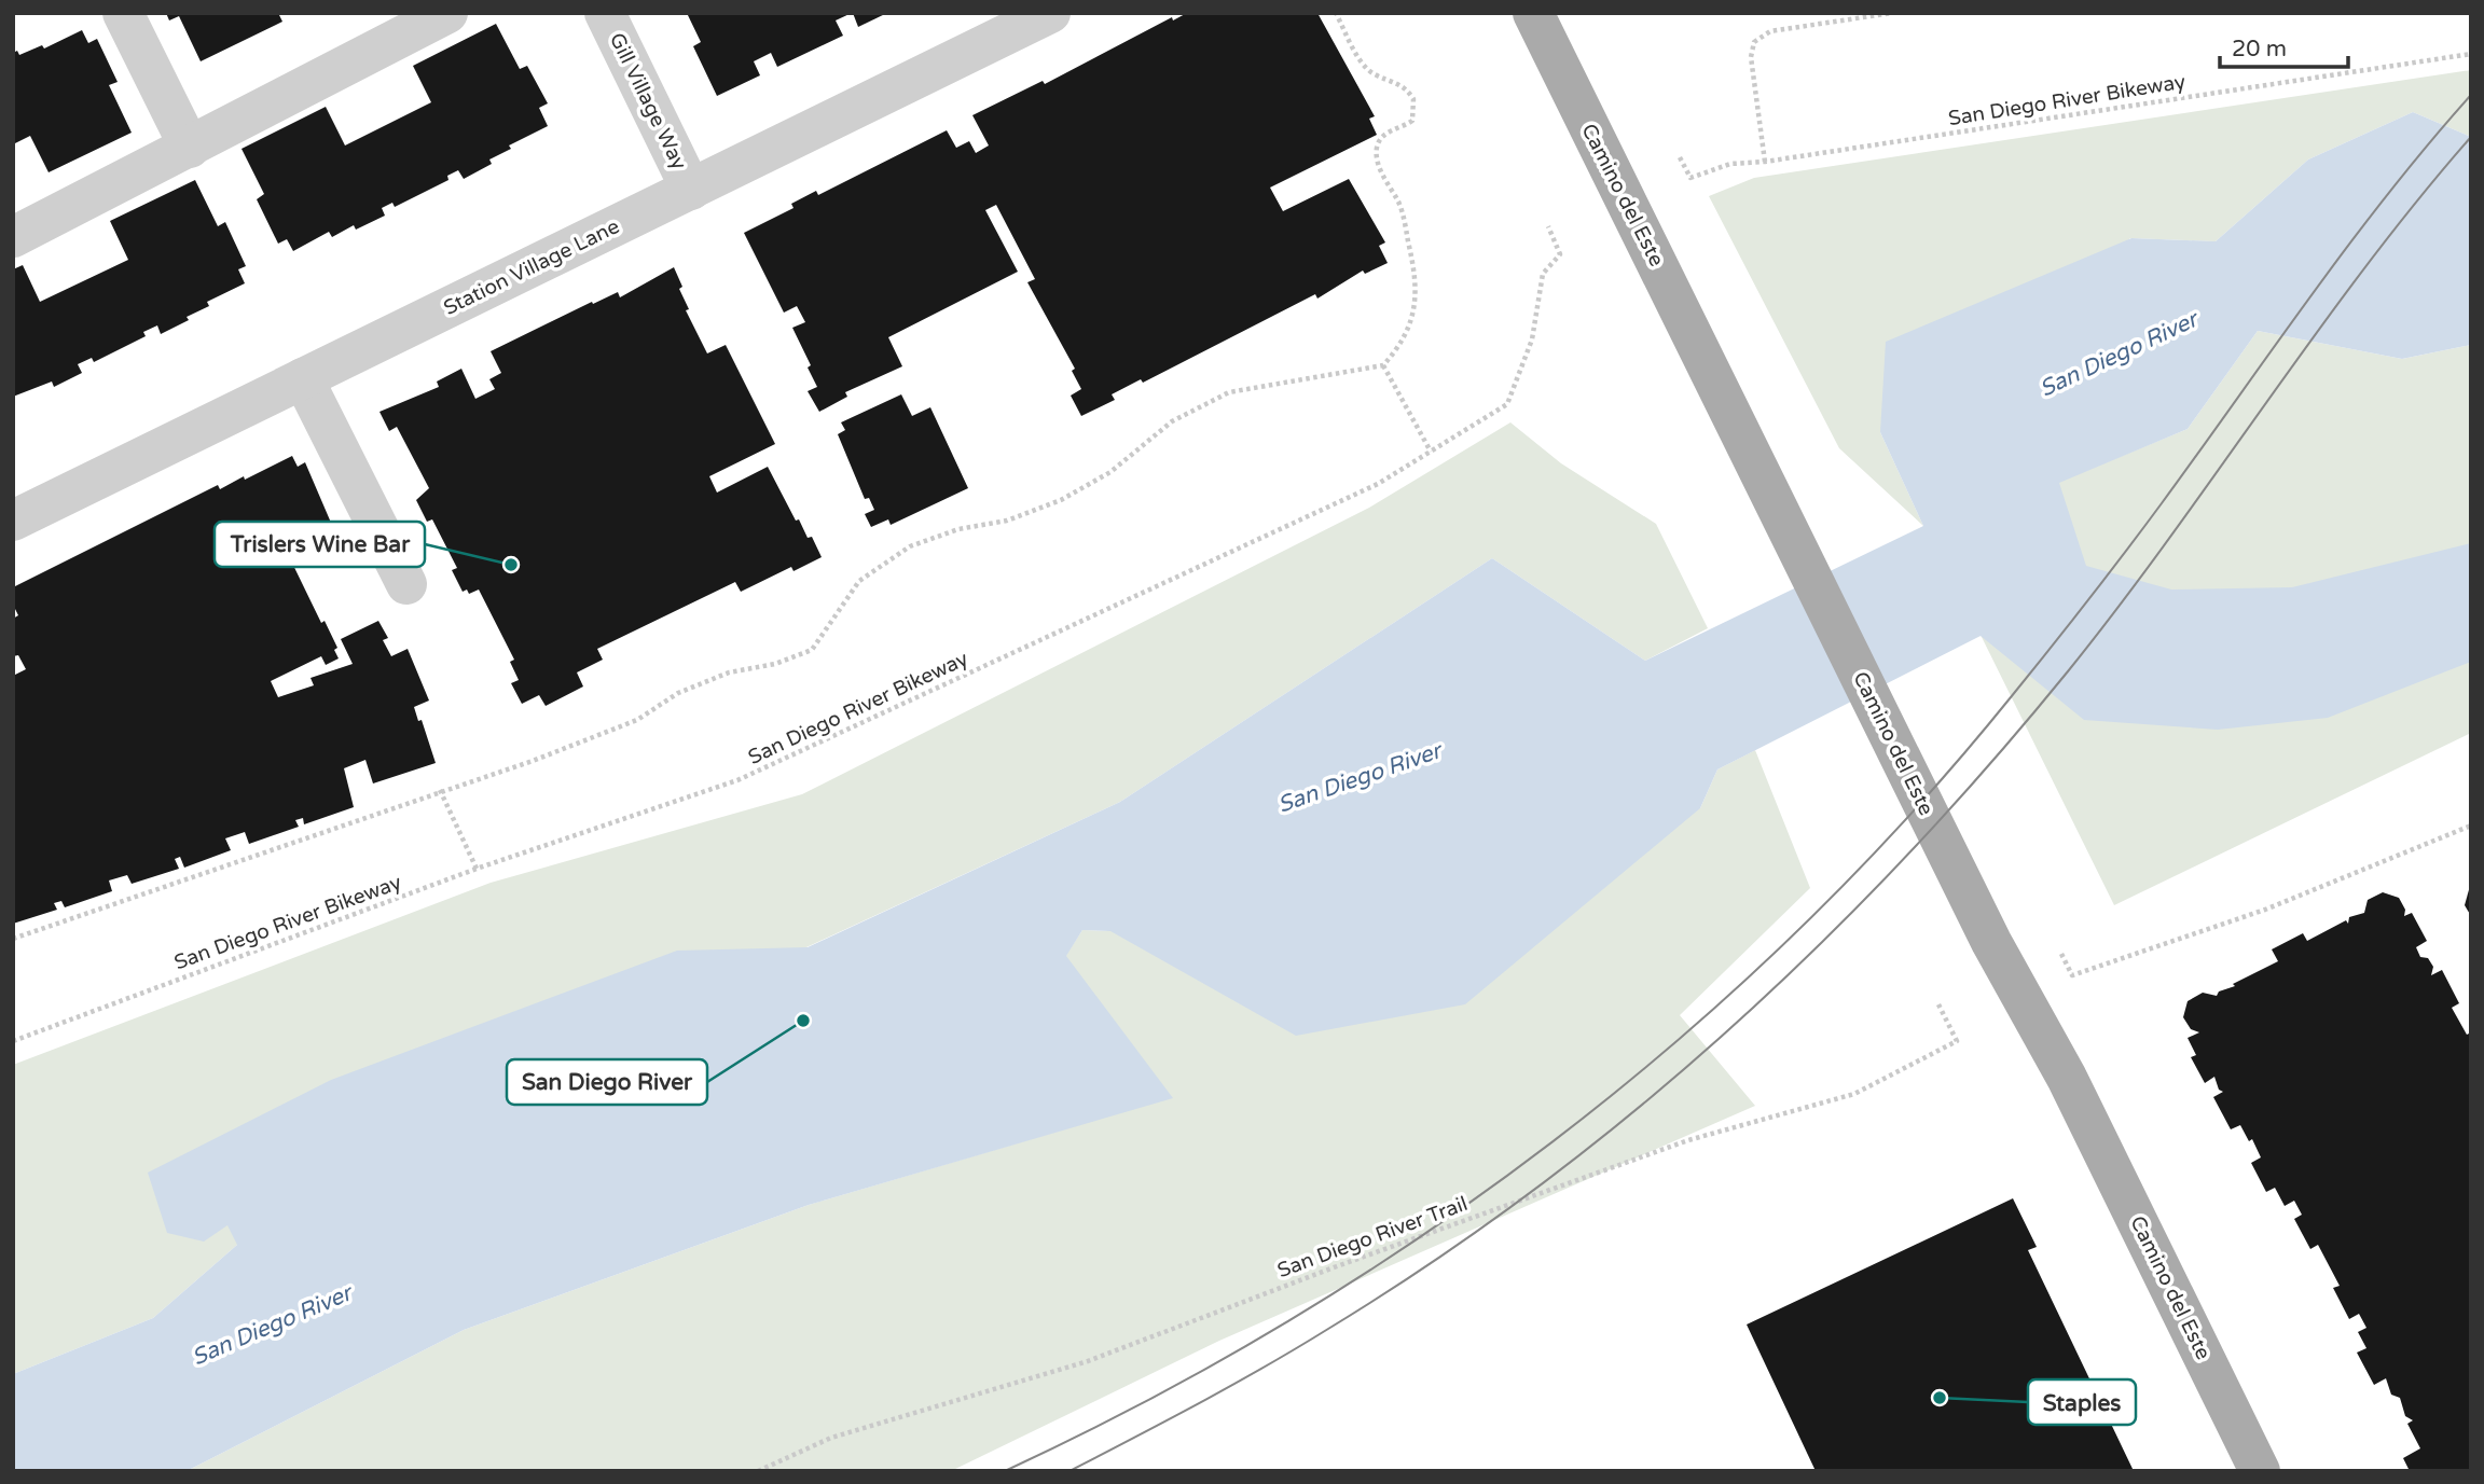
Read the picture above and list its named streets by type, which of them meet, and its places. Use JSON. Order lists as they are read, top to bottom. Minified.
{"streets":{"main road":["Camino del Este"],"street":["Gill Village Way","Station Village Lane"],"path":["San Diego River Bikeway","San Diego River Trail"]},"crossings":[["Gill Village Way","Station Village Lane"]],"water":["San Diego River"],"places":["Trislers Wine Bar","San Diego River","Staples"],"scale_bar":"20 m"}
